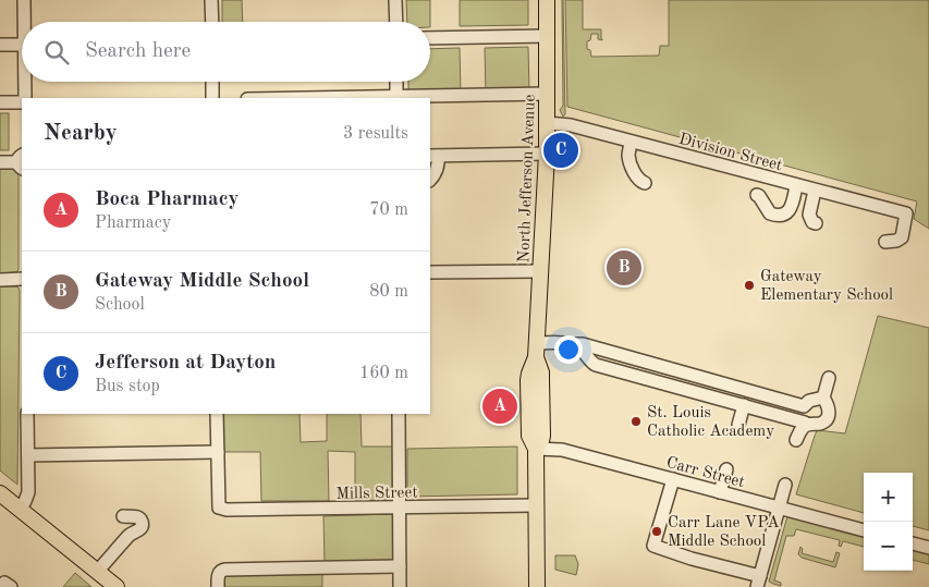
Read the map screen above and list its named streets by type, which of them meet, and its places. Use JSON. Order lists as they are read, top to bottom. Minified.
{"streets":{"main road":["North Jefferson Avenue"],"street":["Division Street","Carr Street","Mills Street"]},"crossings":[["Division Street","North Jefferson Avenue"],["North Jefferson Avenue","Carr Street"],["North Jefferson Avenue","Mills Street"]],"places":["Gateway Elementary School","St. Louis Catholic Academy","Carr Lane VPA Middle School"],"page":{"search":"Search here","heading":["Nearby","3 results"],"pins":["C","B","A"],"list":[{"mark":"A","name":"Boca Pharmacy","note":"Pharmacy","value":"70 m"},{"mark":"B","name":"Gateway Middle School","note":"School","value":"80 m"},{"mark":"C","name":"Jefferson at Dayton","note":"Bus stop","value":"160 m"}],"map_buttons":["+","−"]}}
